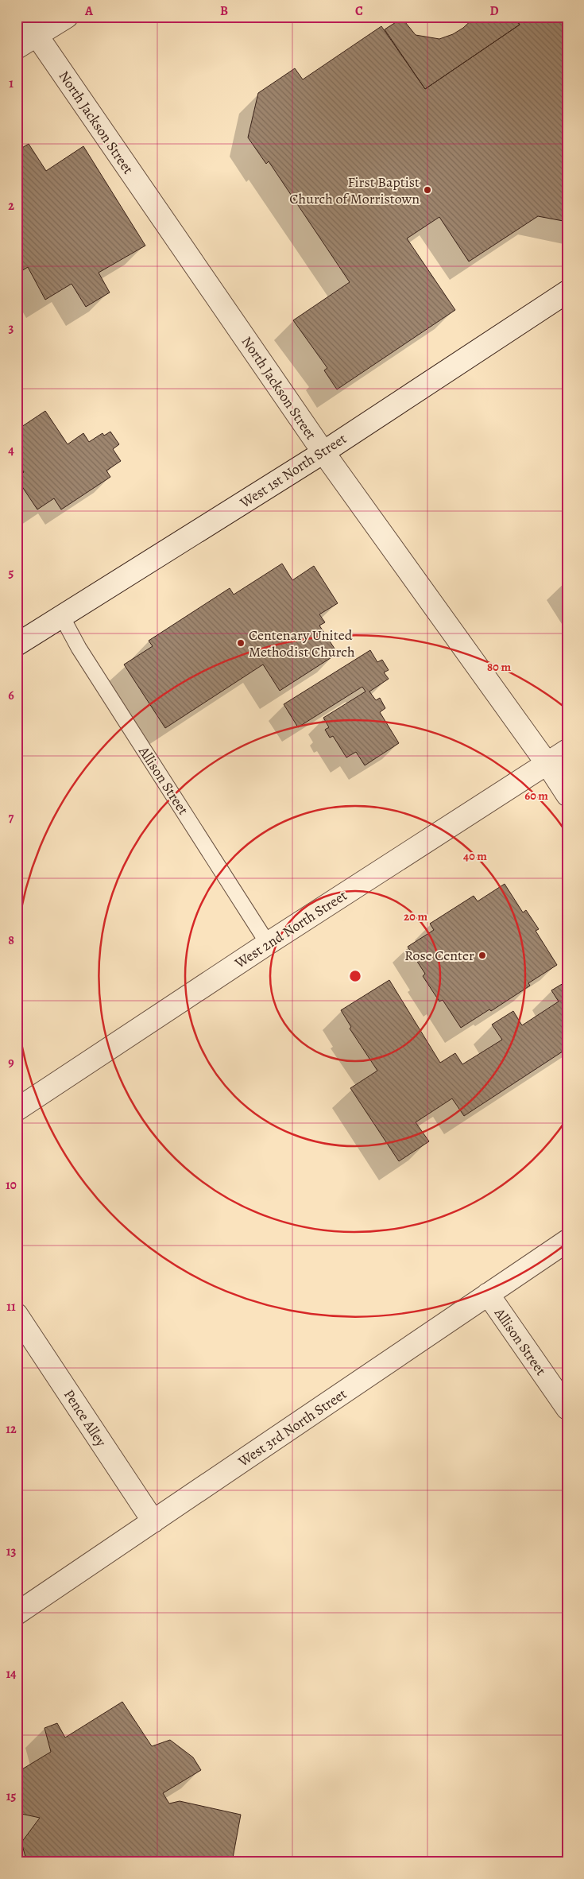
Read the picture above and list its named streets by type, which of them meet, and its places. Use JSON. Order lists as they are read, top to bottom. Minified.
{"streets":{"street":["North Jackson Street","West 1st North Street","Allison Street","West 2nd North Street","Pence Alley","West 3rd North Street"]},"crossings":[["North Jackson Street","West 1st North Street"],["North Jackson Street","West 2nd North Street"],["West 1st North Street","Allison Street"],["Allison Street","West 2nd North Street"],["Allison Street","West 3rd North Street"],["Pence Alley","West 3rd North Street"]],"places":["First Baptist Church of Morristown","Centenary United Methodist Church","Rose Center"],"grid":{"columns":["A","B","C","D"],"rows":["1","2","3","4","5","6","7","8","9","10","11","12","13","14","15"]},"rings":["80 m","60 m","40 m","20 m"]}
